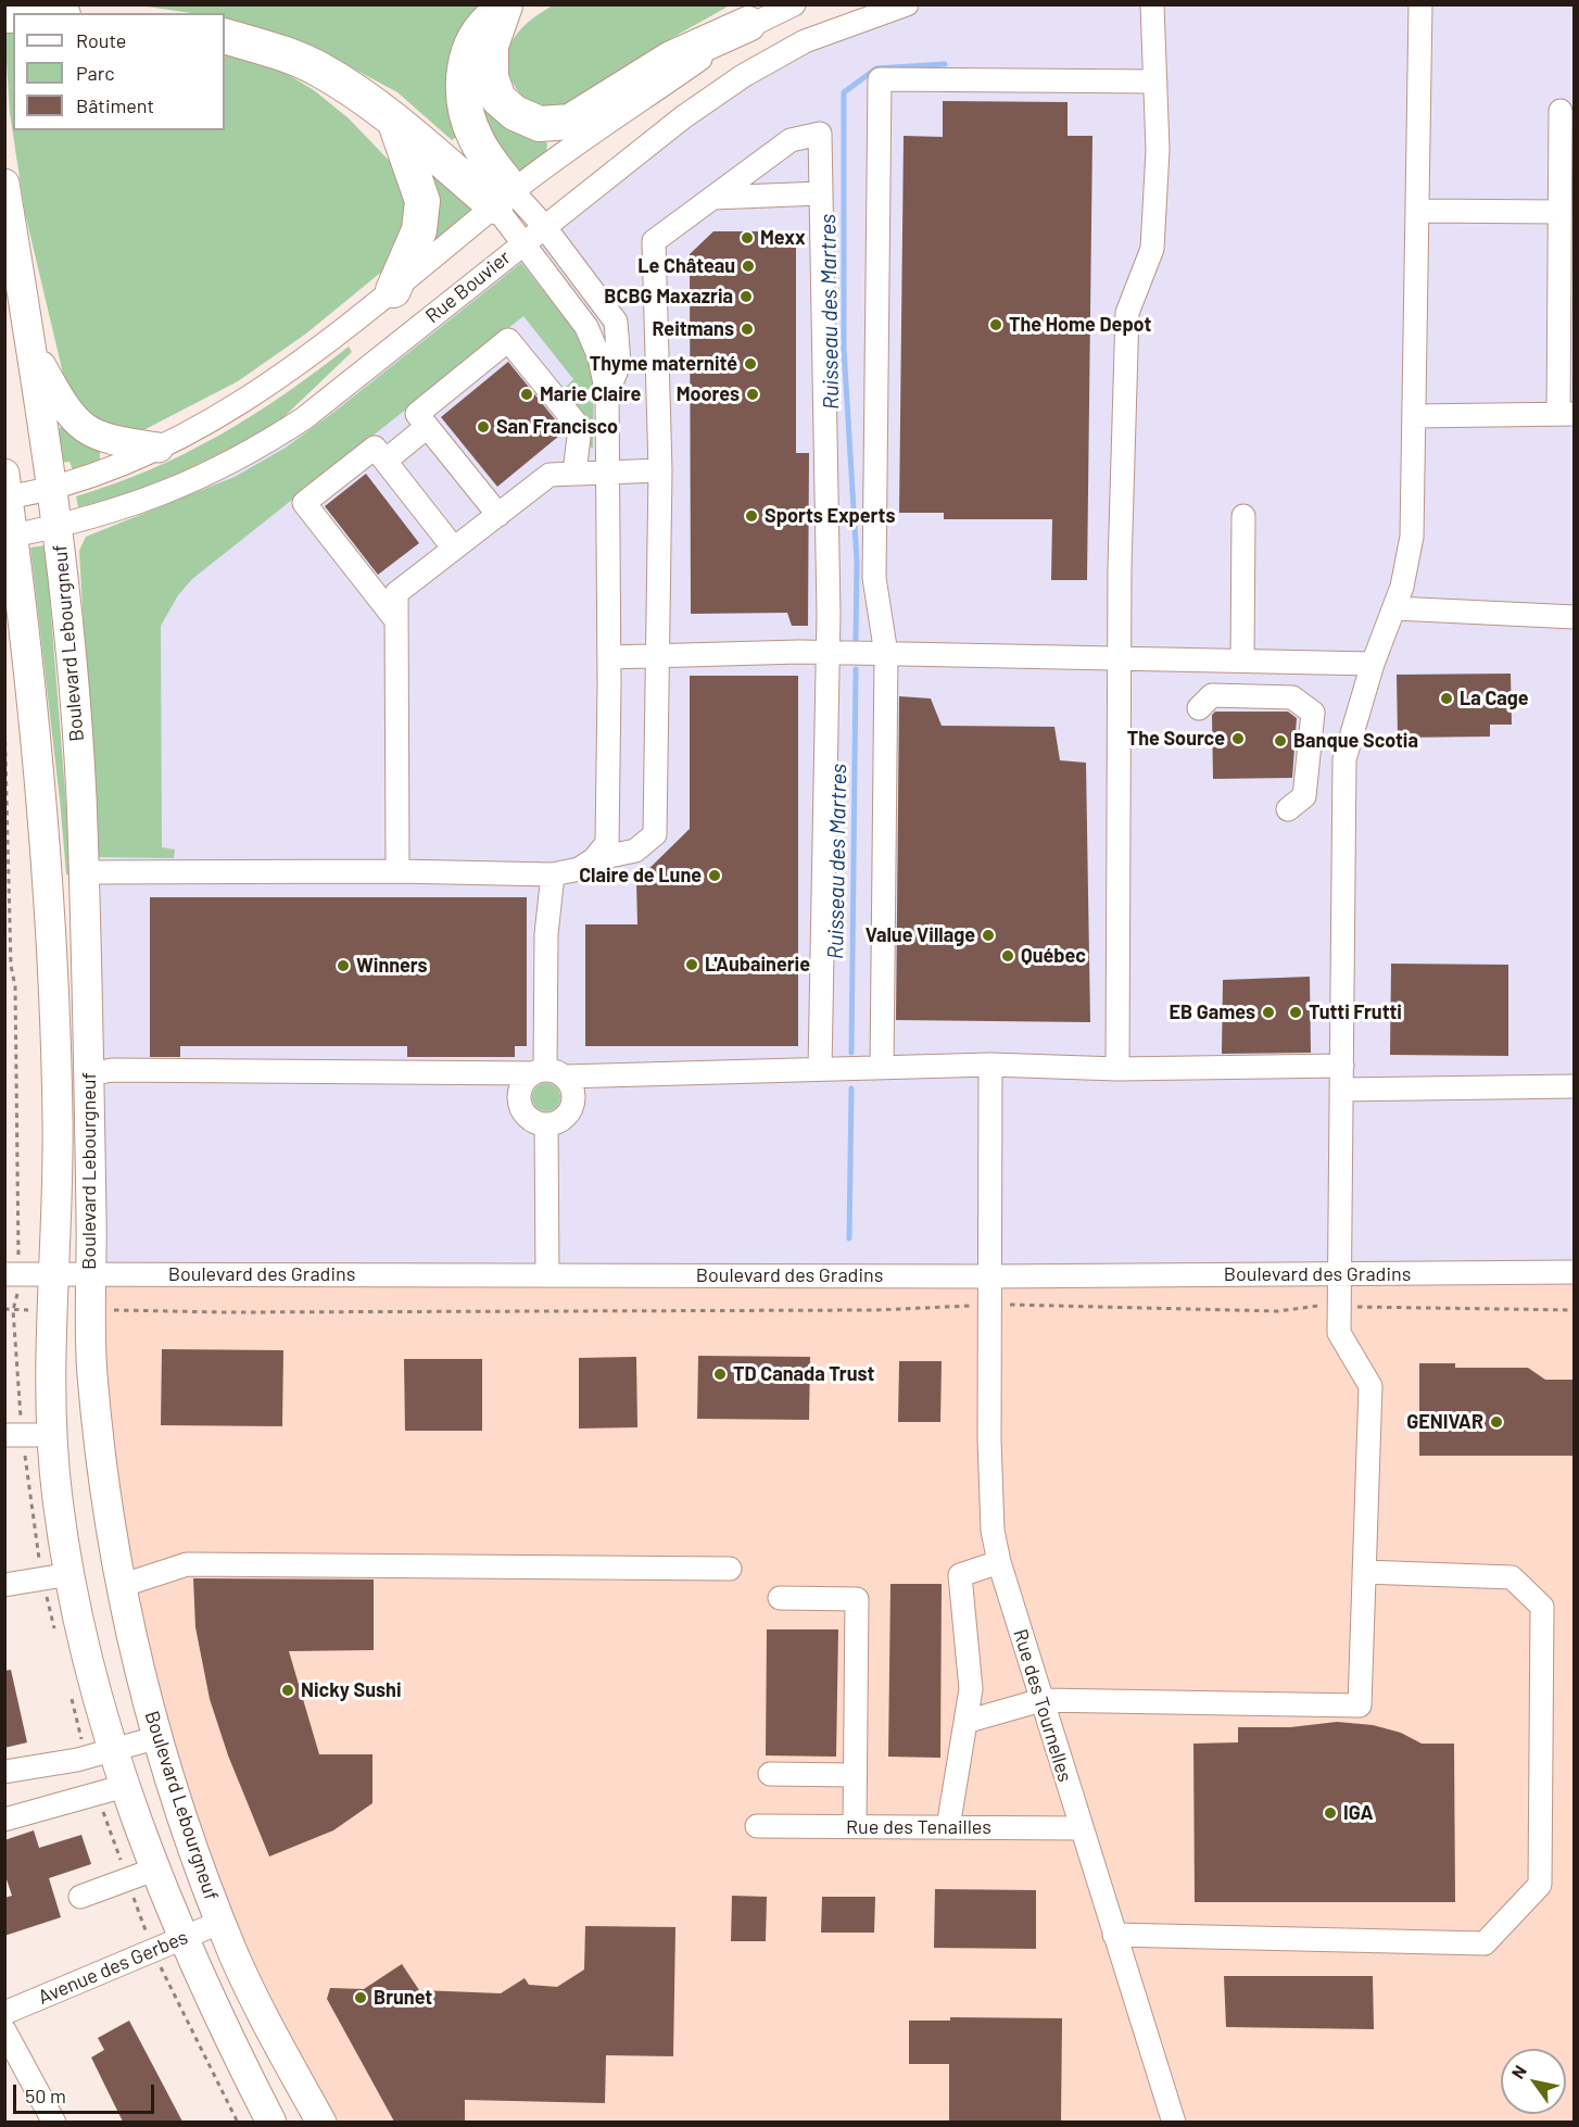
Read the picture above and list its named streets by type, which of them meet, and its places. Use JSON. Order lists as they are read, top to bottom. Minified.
{"streets":{"main road":["Boulevard Lebourgneuf"],"street":["Rue Bouvier","Boulevard des Gradins","Rue des Tournelles","Rue des Tenailles","Avenue des Gerbes"]},"crossings":[["Rue Bouvier","Boulevard Lebourgneuf"],["Boulevard Lebourgneuf","Boulevard des Gradins"],["Boulevard Lebourgneuf","Avenue des Gerbes"],["Boulevard des Gradins","Rue des Tournelles"],["Rue des Tournelles","Rue des Tenailles"]],"water":["Ruisseau des Martres"],"places":["Mexx","Le Château","BCBG Maxazria","The Home Depot","Reitmans","Thyme maternité","Marie Claire","Moores","San Francisco","Sports Experts","La Cage","The Source","Banque Scotia","Claire de Lune","Value Village","Québec","L'Aubainerie","Winners","EB Games","Tutti Frutti","TD Canada Trust","GENIVAR","Nicky Sushi","IGA","Brunet"],"legend":["Route","Parc","Bâtiment"],"scale_bar":"50 m","north":"top left"}
